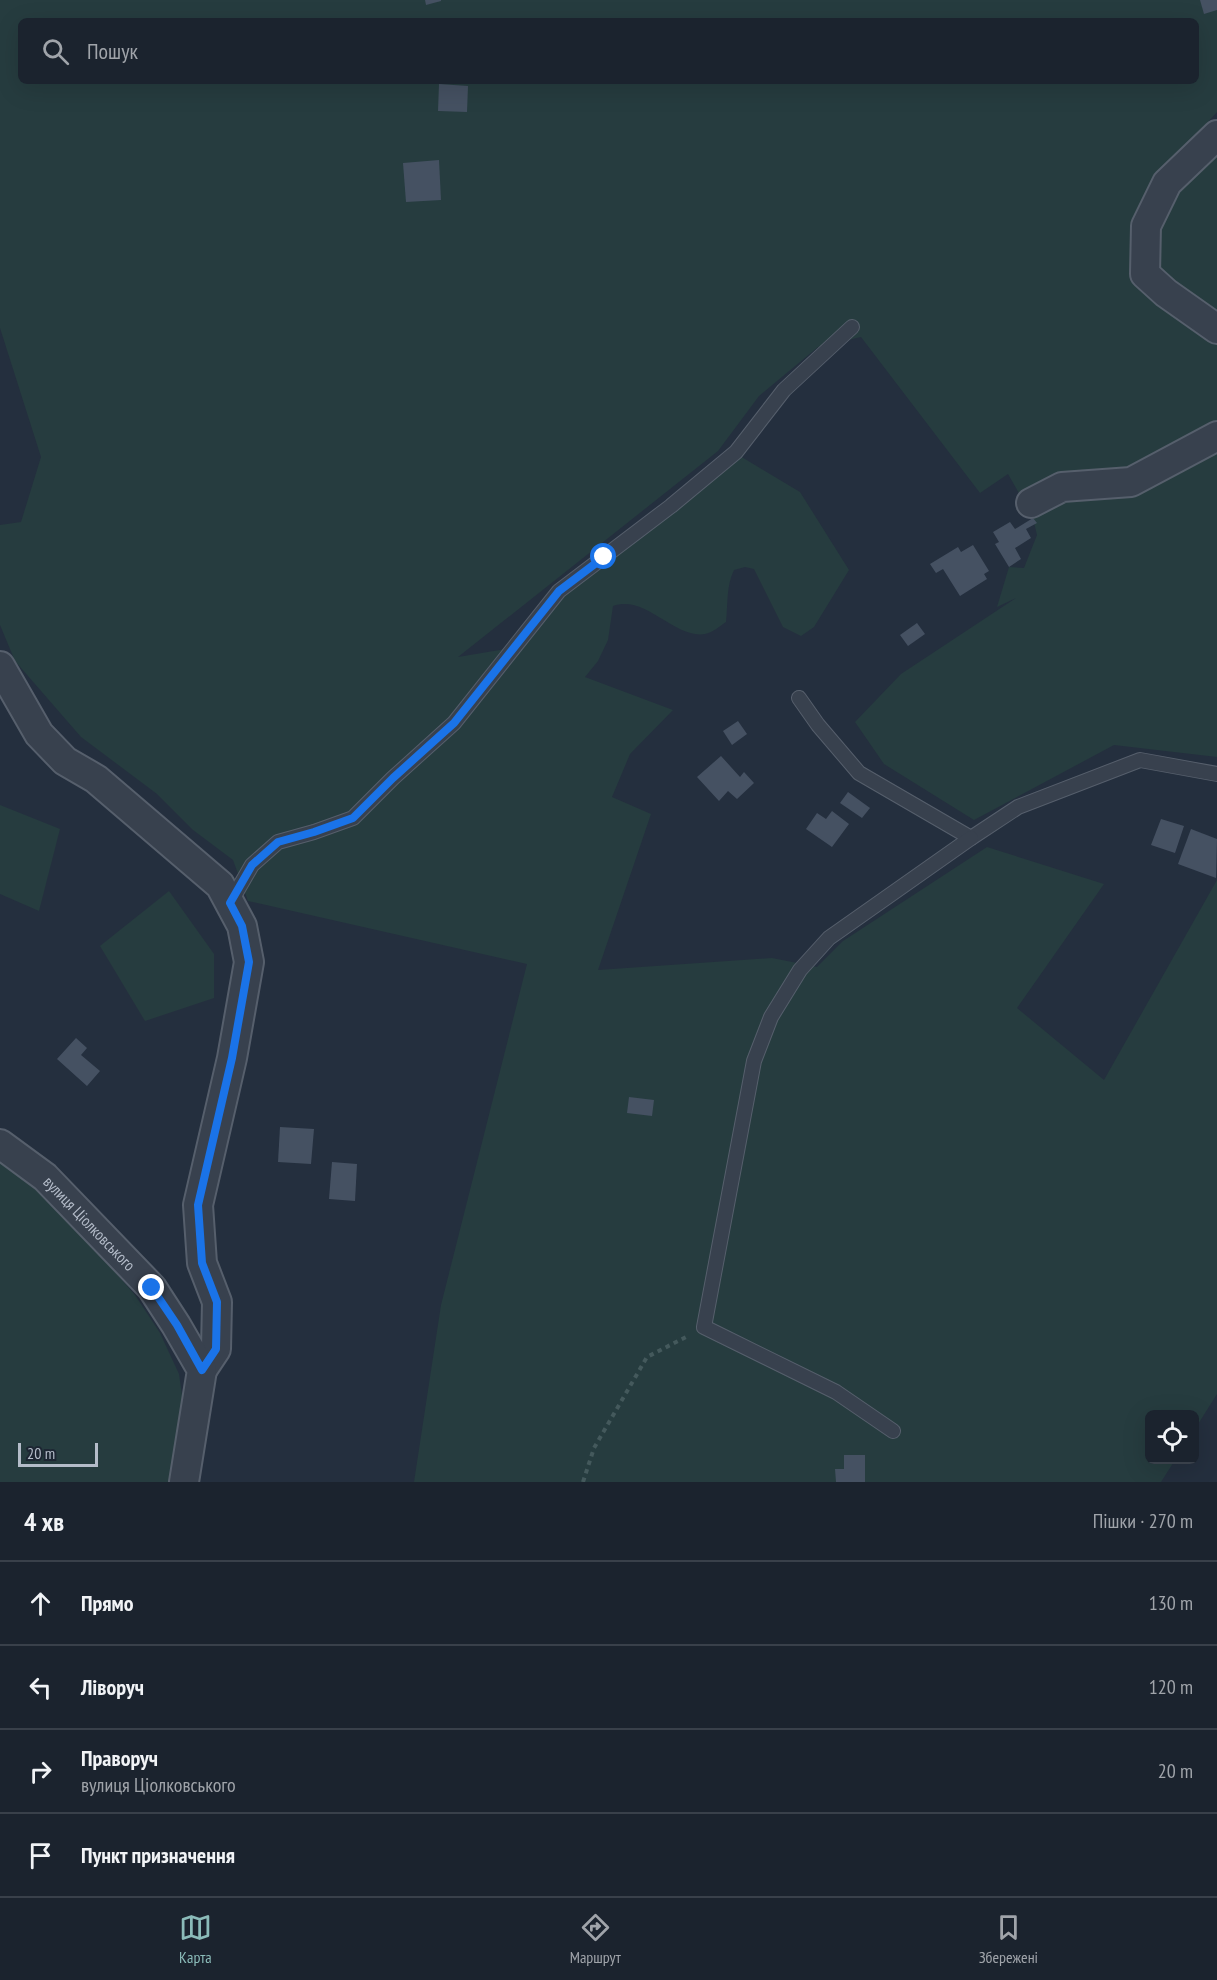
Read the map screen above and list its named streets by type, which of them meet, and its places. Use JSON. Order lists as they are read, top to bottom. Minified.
{"streets":{"street":["вулиця Ціолковського"]},"scale_bar":"20 m","page":{"search":"Пошук","scale":"20 m","heading":["4 хв","Пішки · 270 m"],"list":[["Прямо","130 m"],["Ліворуч","120 m"],["Праворуч","вулиця Ціолковського","20 m"],"Пункт призначення"],"nav":["Карта","Маршрут","Збережені"]}}
